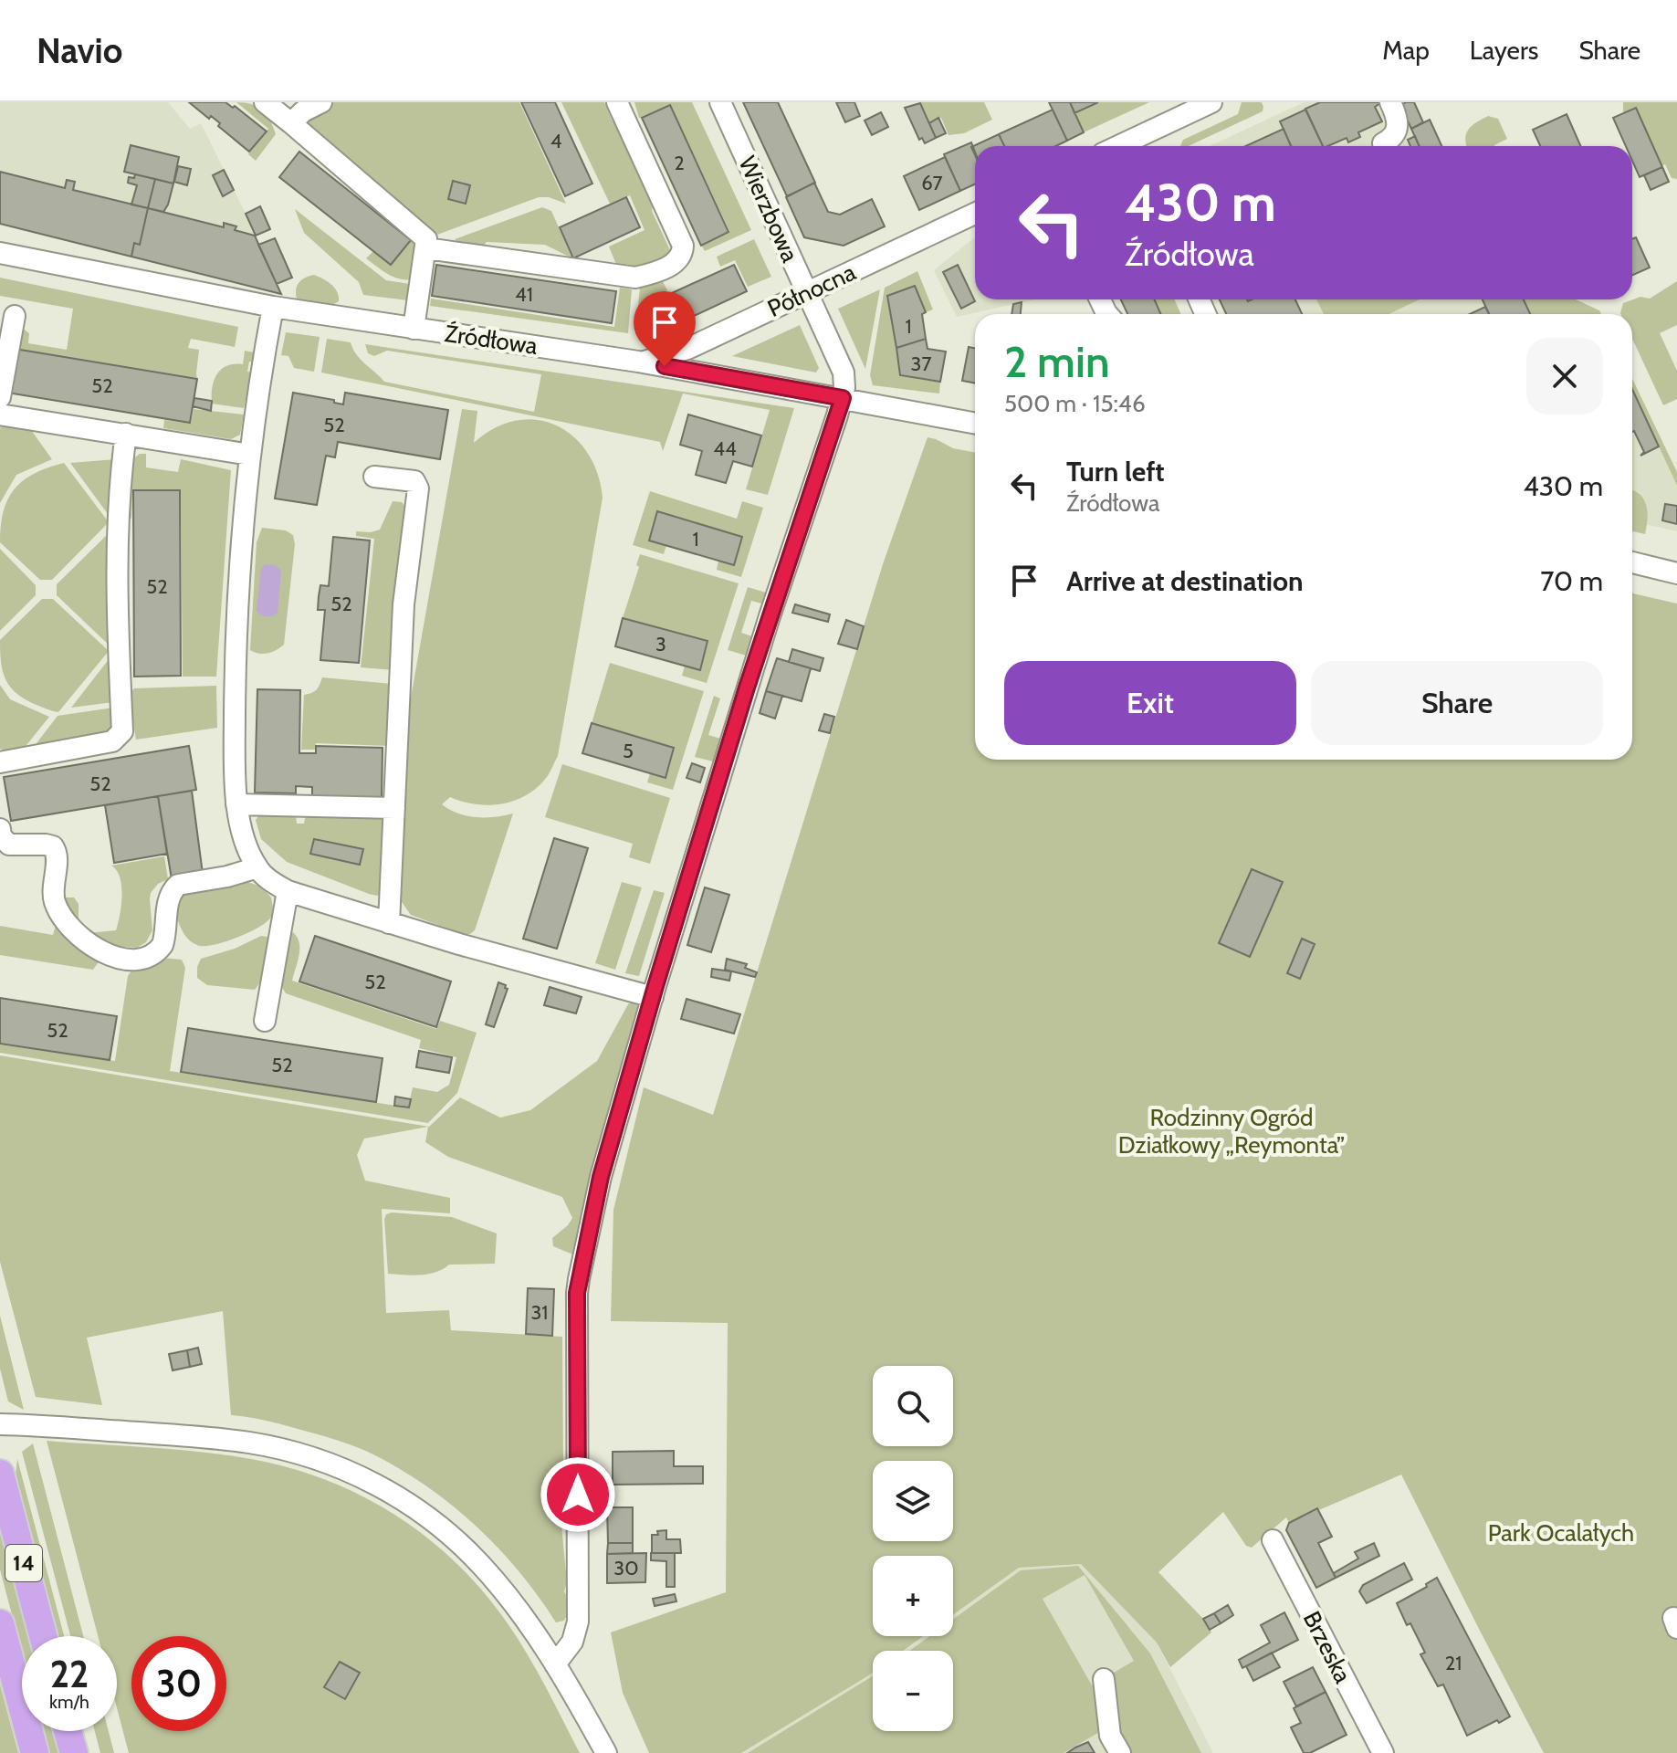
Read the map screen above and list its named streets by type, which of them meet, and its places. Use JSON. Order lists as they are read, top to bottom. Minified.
{"streets":{"main road":["14"],"street":["Wierzbowa","Północna","Źródłowa","Brzeska"]},"crossings":[["Wierzbowa","Północna"],["Wierzbowa","Źródłowa"],["Północna","Źródłowa"]],"parks":["Rodzinny Ogród Działkowy „Reymonta”","Park Ocalałych"],"house_numbers":["4","2","67","41","1","37","52","52","44","1","52","52","3","5","52","52","52","52","31","30","21"],"page":{"header":"Navio","nav":["Map","Layers","Share"],"turn":["430 m","Źródłowa"],"heading":["2 min","500 m · 15:46"],"list":[{"name":"Turn left","note":"Źródłowa","value":"430 m"},{"name":"Arrive at destination","value":"70 m"}],"buttons":["Exit","Share"],"map_buttons":["+","−"],"speed":"22 km/h","limit":"30"}}
